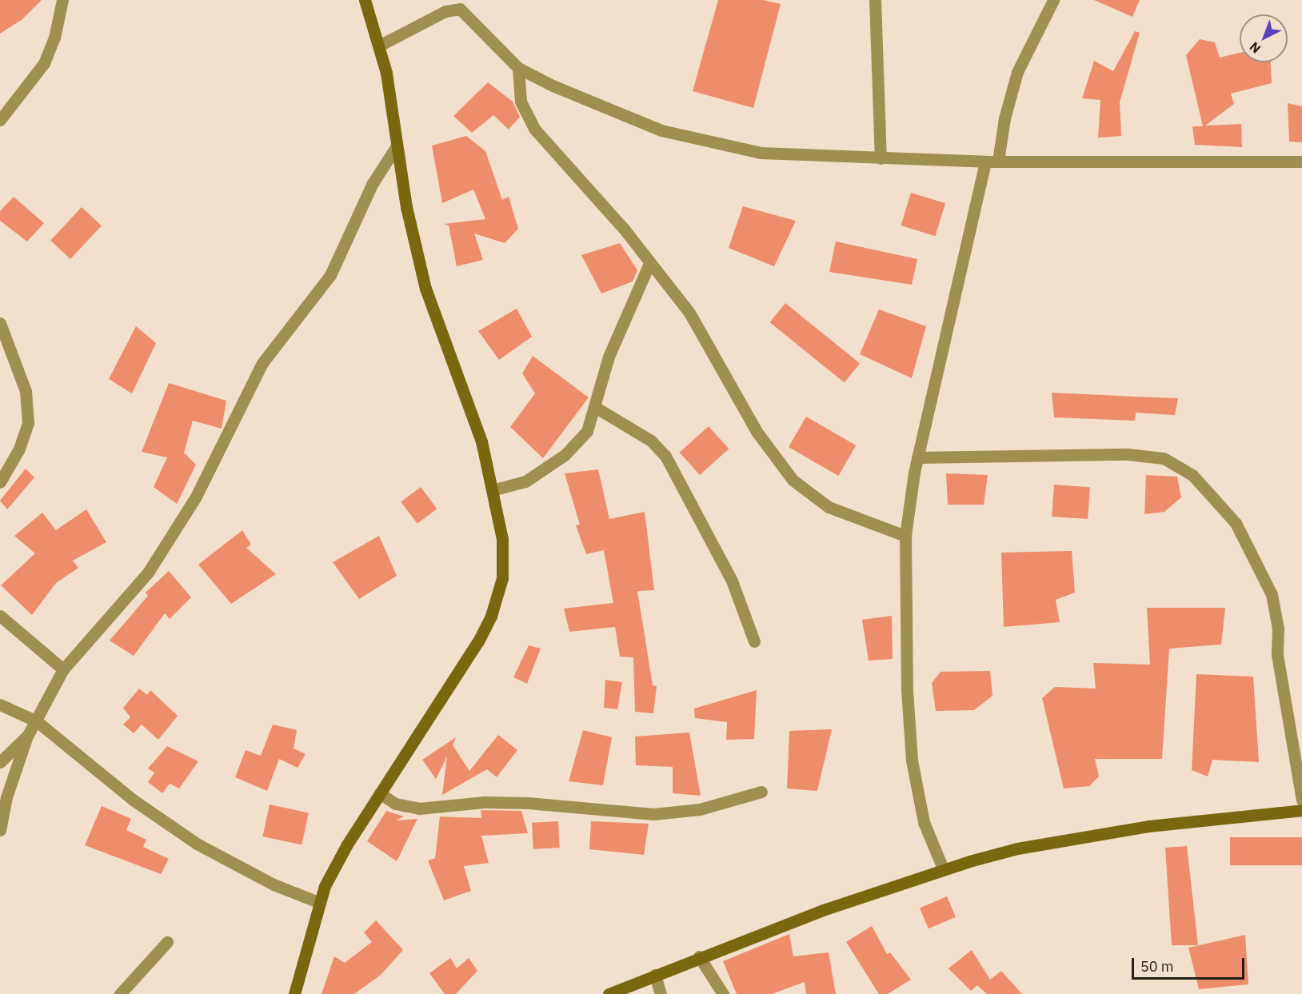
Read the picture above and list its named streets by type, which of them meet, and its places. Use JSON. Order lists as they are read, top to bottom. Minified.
{"scale_bar":"50 m","north":"bottom left"}
